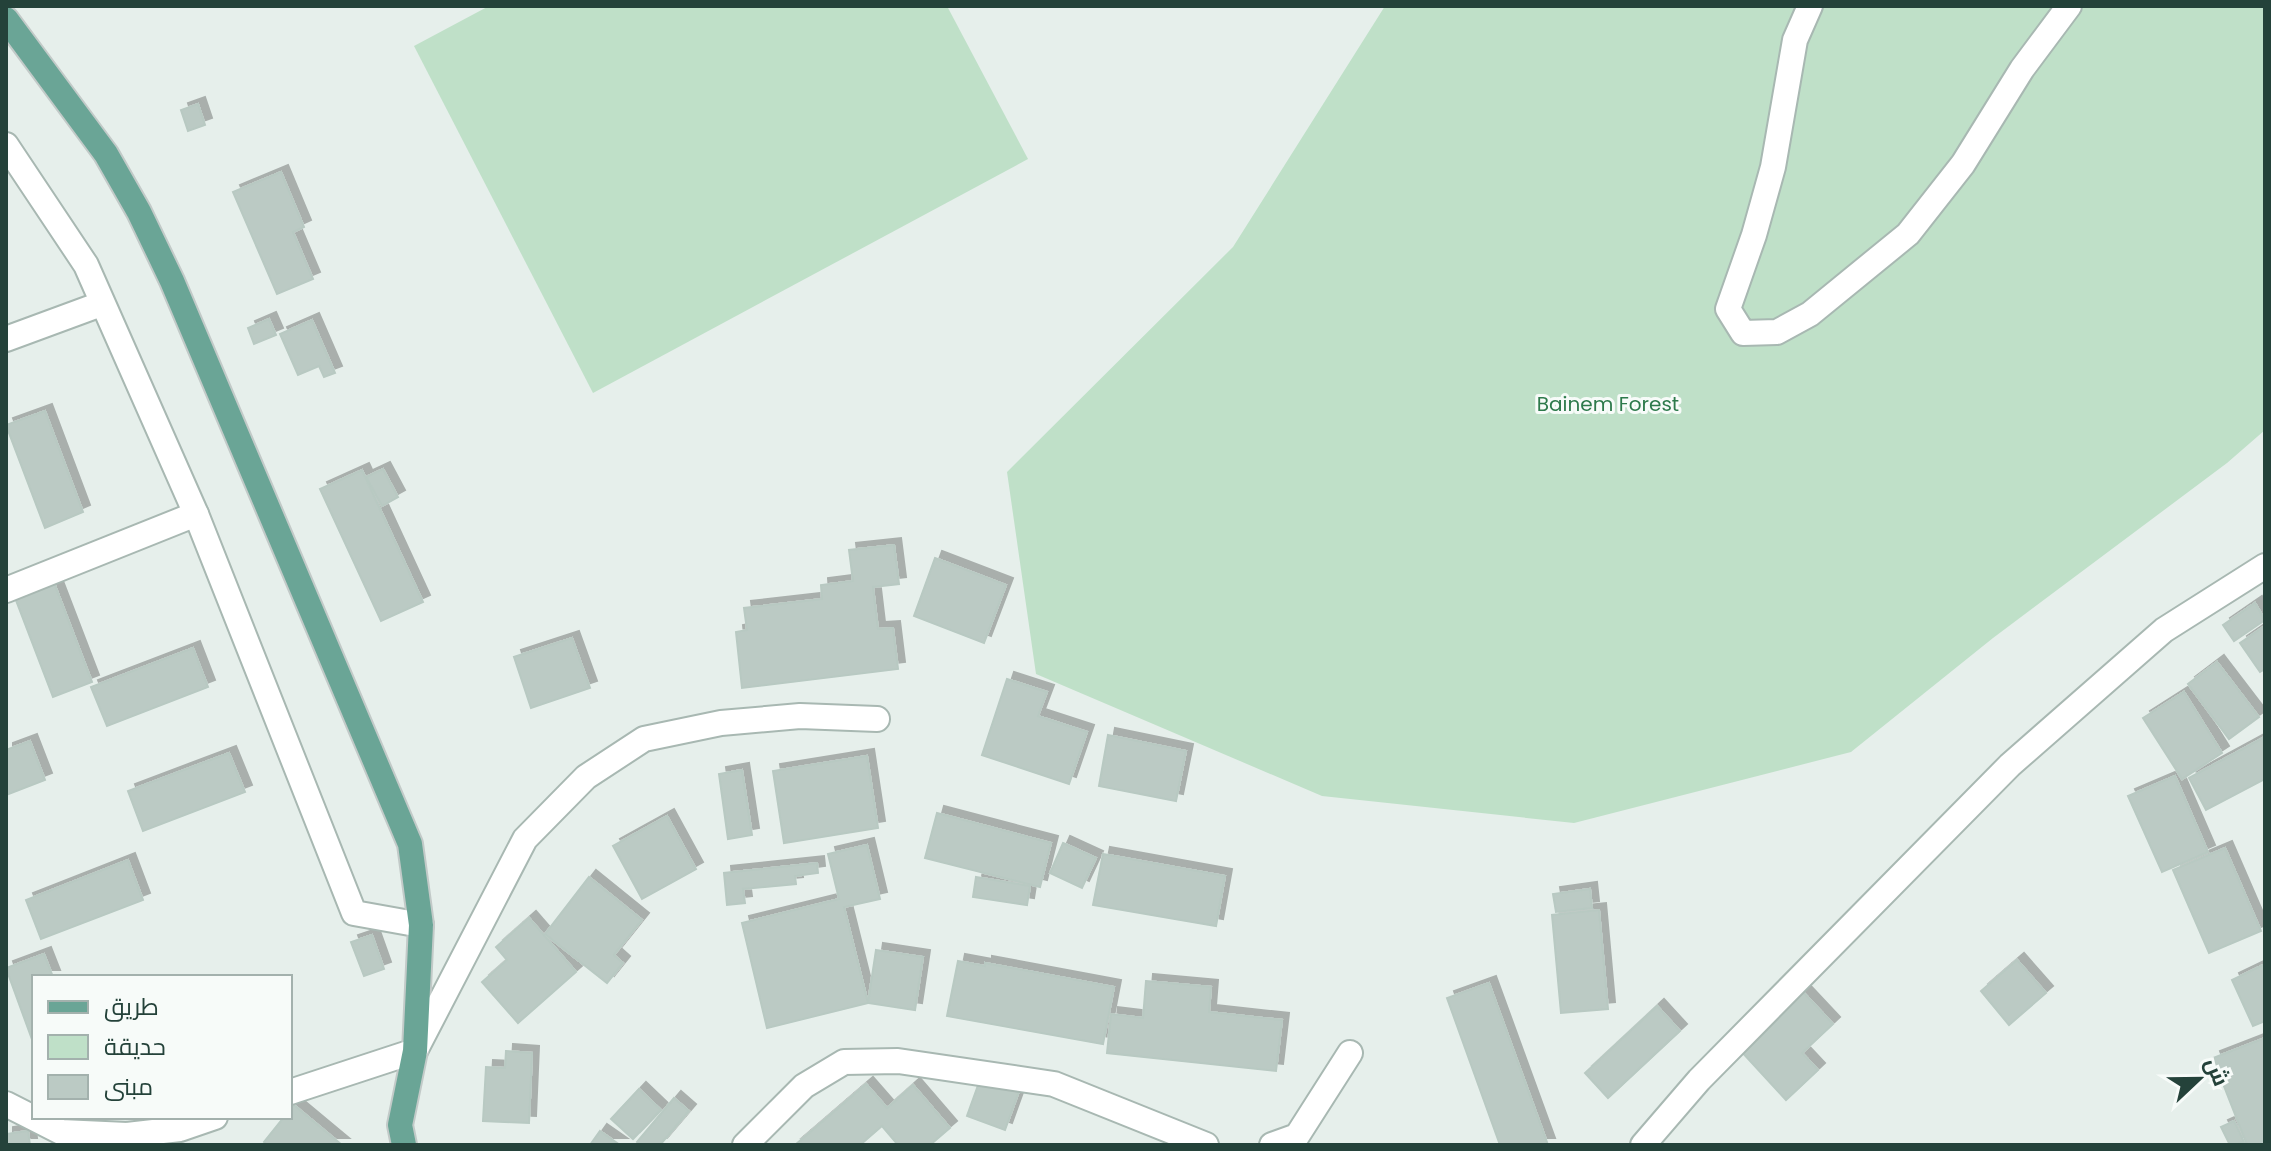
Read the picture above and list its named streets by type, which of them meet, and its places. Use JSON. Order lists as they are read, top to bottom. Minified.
{"parks":["Bainem Forest"],"legend":["طريق","حديقة","مبنى"],"north":"right"}
